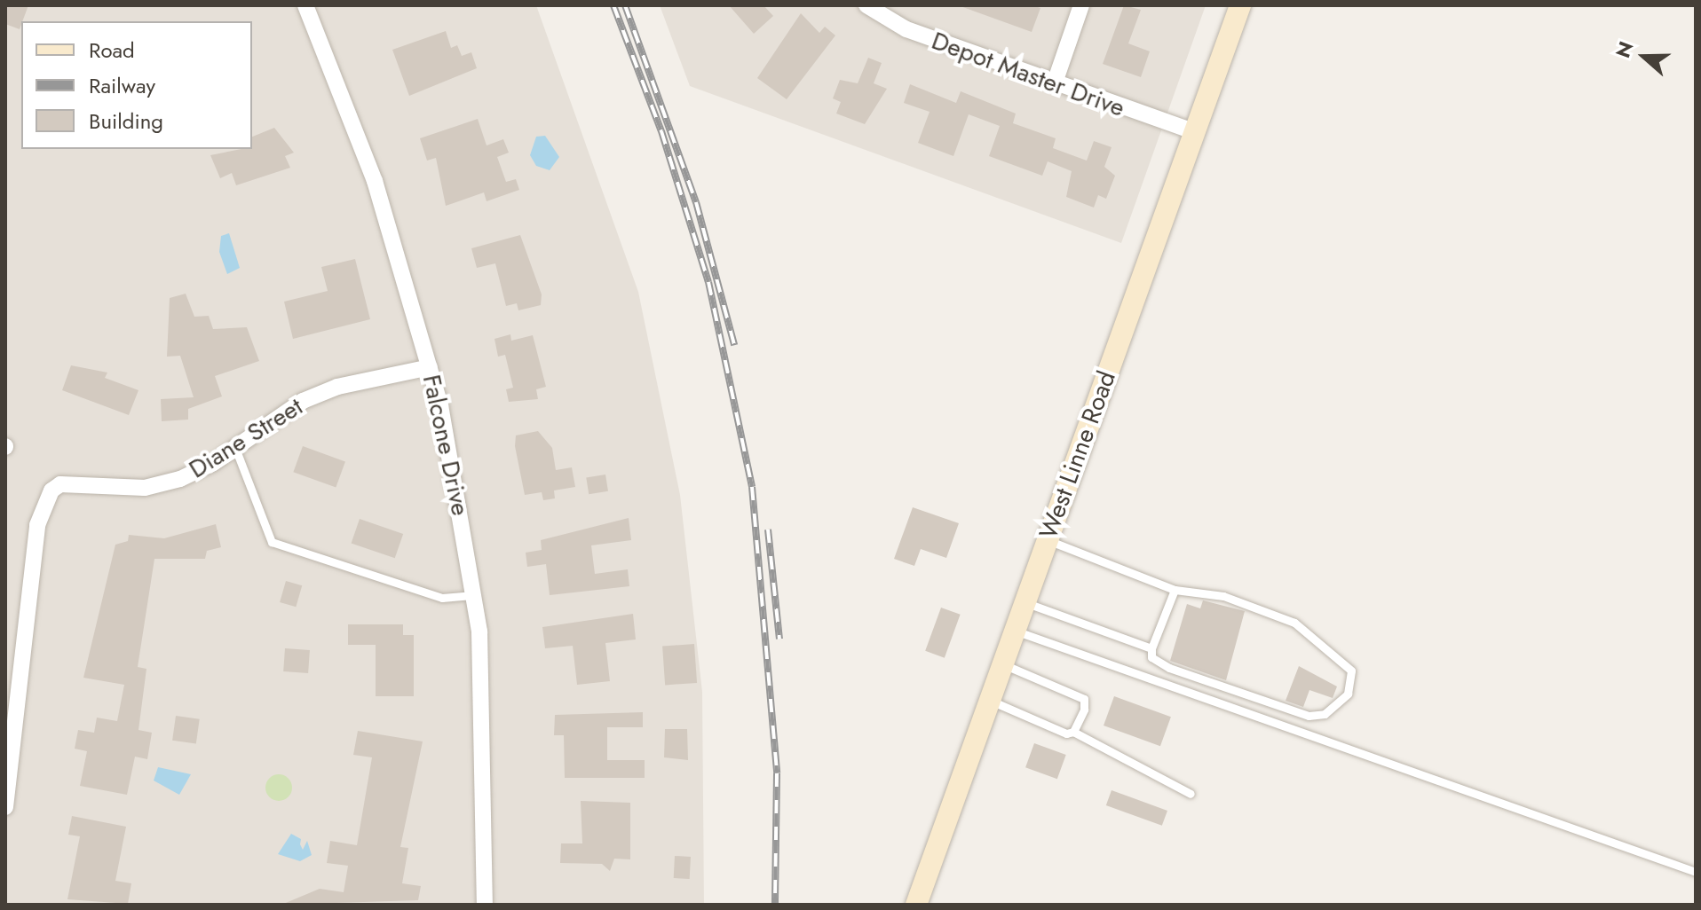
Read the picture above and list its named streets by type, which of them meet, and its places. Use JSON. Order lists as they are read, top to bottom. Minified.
{"streets":{"street":["Depot Master Drive","Diane Street","Falcone Drive","West Linne Road"]},"crossings":[["Depot Master Drive","West Linne Road"],["Diane Street","Falcone Drive"]],"legend":["Road","Railway","Building"],"north":"left"}
